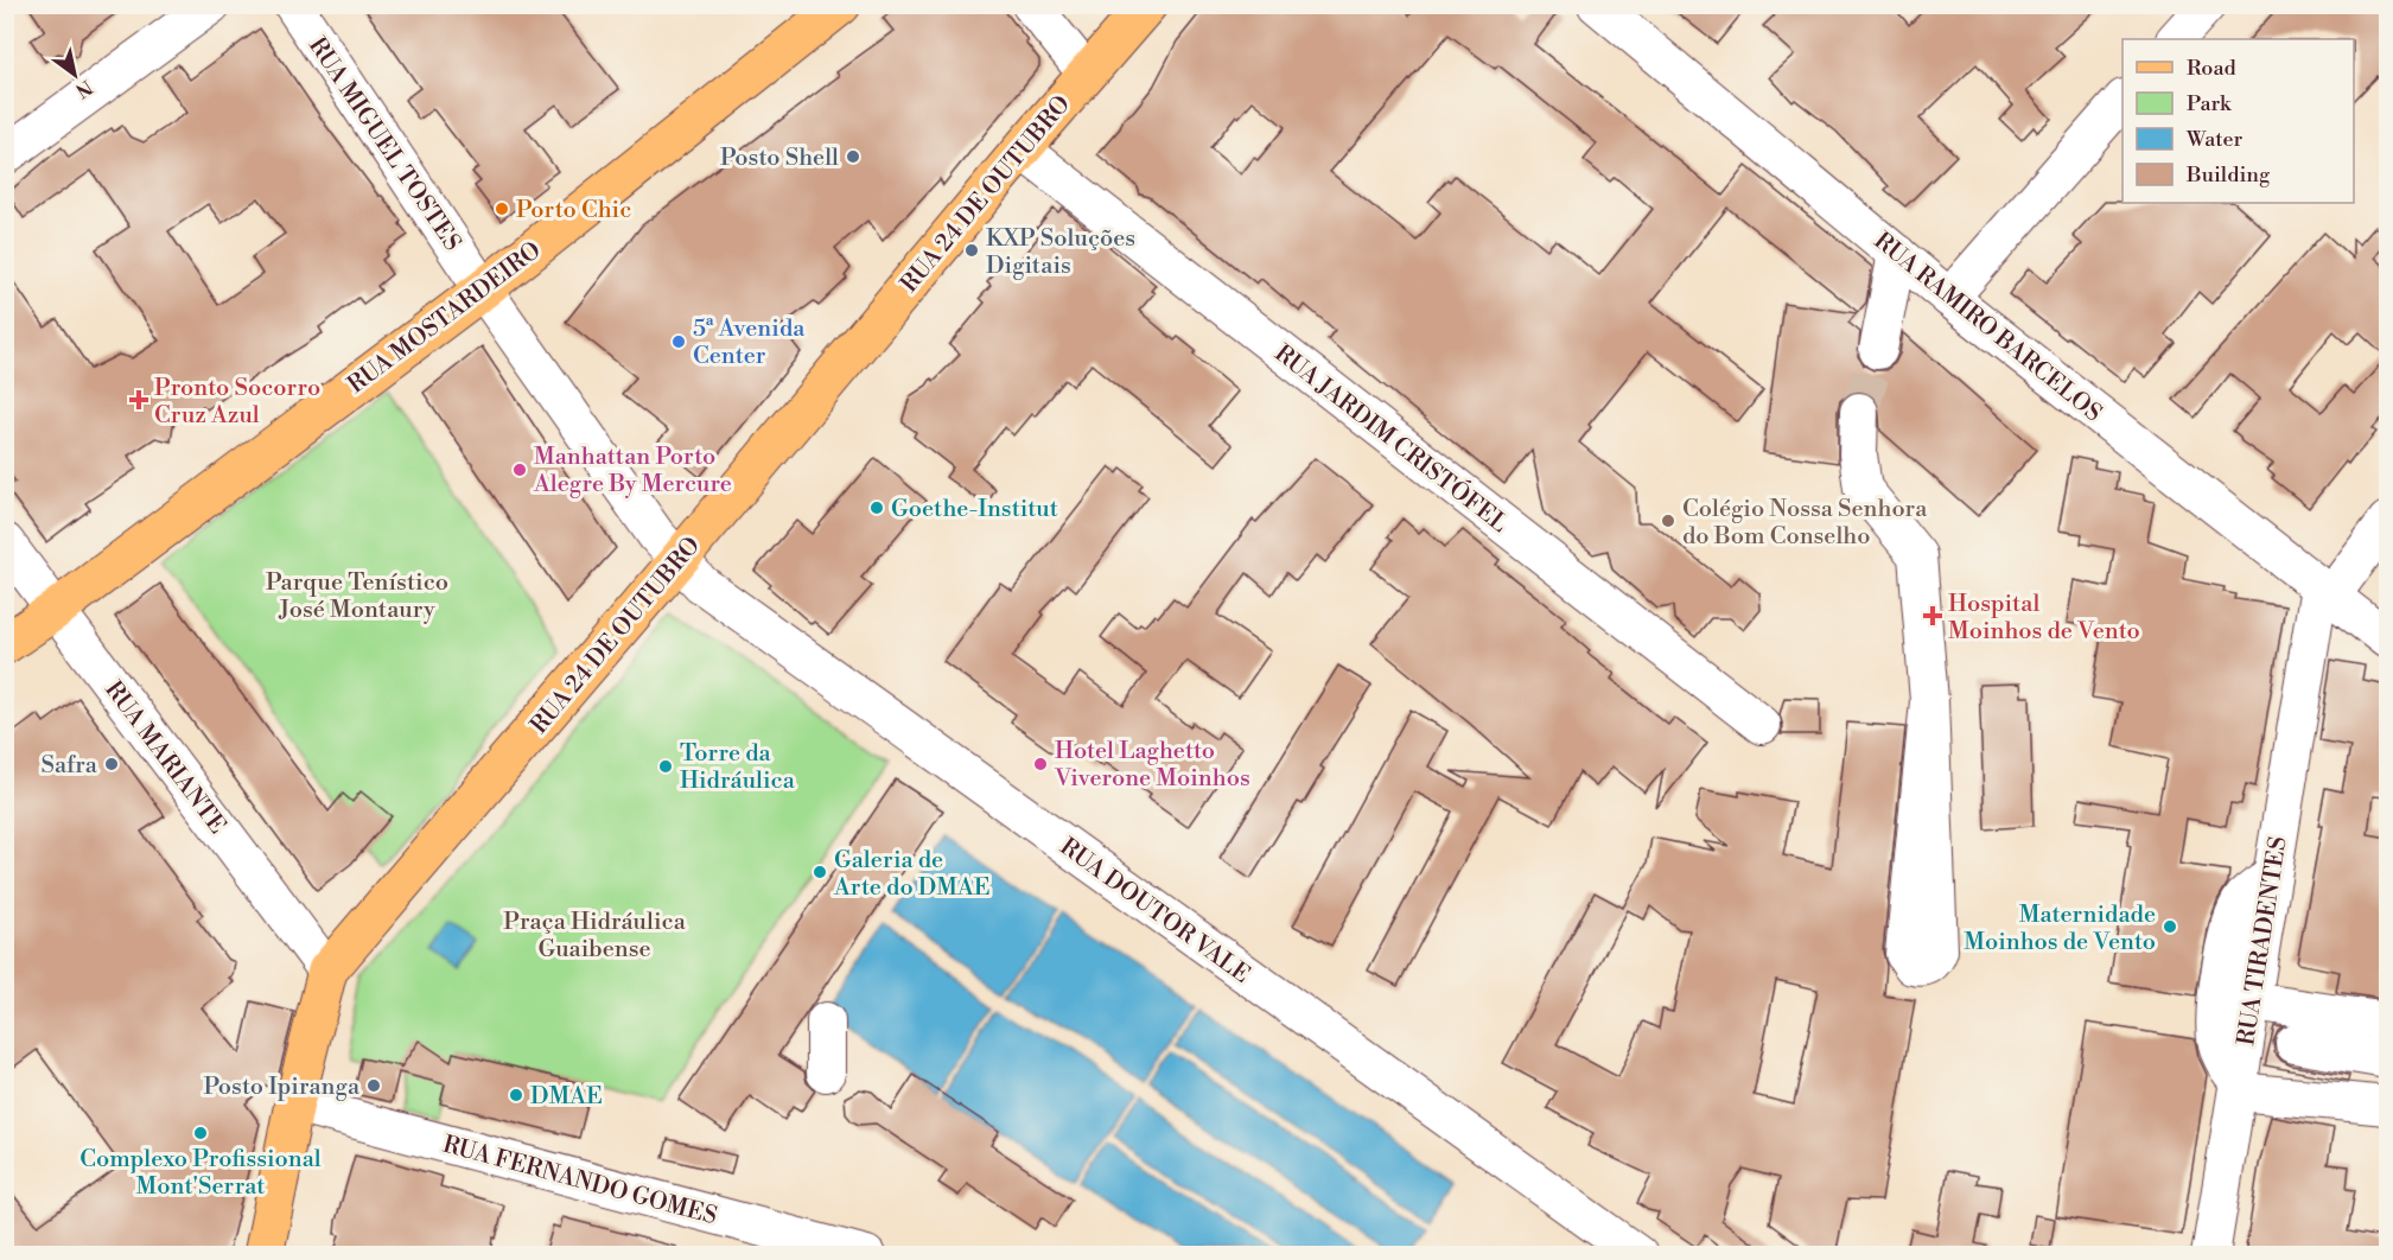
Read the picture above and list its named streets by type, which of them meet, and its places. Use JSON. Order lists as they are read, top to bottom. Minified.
{"streets":{"main road":["RUA 24 DE OUTUBRO","RUA MOSTARDEIRO"],"street":["RUA MIGUEL TOSTES","RUA RAMIRO BARCELOS","RUA JARDIM CRISTÓFEL","RUA MARIANTE","RUA DOUTOR VALE","RUA TIRADENTES","RUA FERNANDO GOMES"]},"crossings":[["RUA MIGUEL TOSTES","RUA 24 DE OUTUBRO"],["RUA MIGUEL TOSTES","RUA MOSTARDEIRO"],["RUA MIGUEL TOSTES","RUA DOUTOR VALE"],["RUA 24 DE OUTUBRO","RUA JARDIM CRISTÓFEL"],["RUA 24 DE OUTUBRO","RUA MARIANTE"],["RUA 24 DE OUTUBRO","RUA DOUTOR VALE"],["RUA 24 DE OUTUBRO","RUA FERNANDO GOMES"],["RUA MOSTARDEIRO","RUA MARIANTE"],["RUA RAMIRO BARCELOS","RUA TIRADENTES"]],"parks":["Parque Tenístico José Montaury","Praça Hidráulica Guaibense"],"places":{"other":["Posto Shell","Porto Chic","KXP Soluções Digitais","5ª Avenida Center","Manhattan Porto Alegre By Mercure","Goethe-Institut","Colégio Nossa Senhora do Bom Conselho","Safra","Hotel Laghetto Viverone Moinhos","Torre da Hidráulica","Galeria de Arte do DMAE","Maternidade Moinhos de Vento","Posto Ipiranga","DMAE","Complexo Profissional Mont'Serrat"],"health":["Pronto Socorro Cruz Azul","Hospital Moinhos de Vento"]},"legend":["Road","Park","Water","Building"],"north":"bottom right"}
